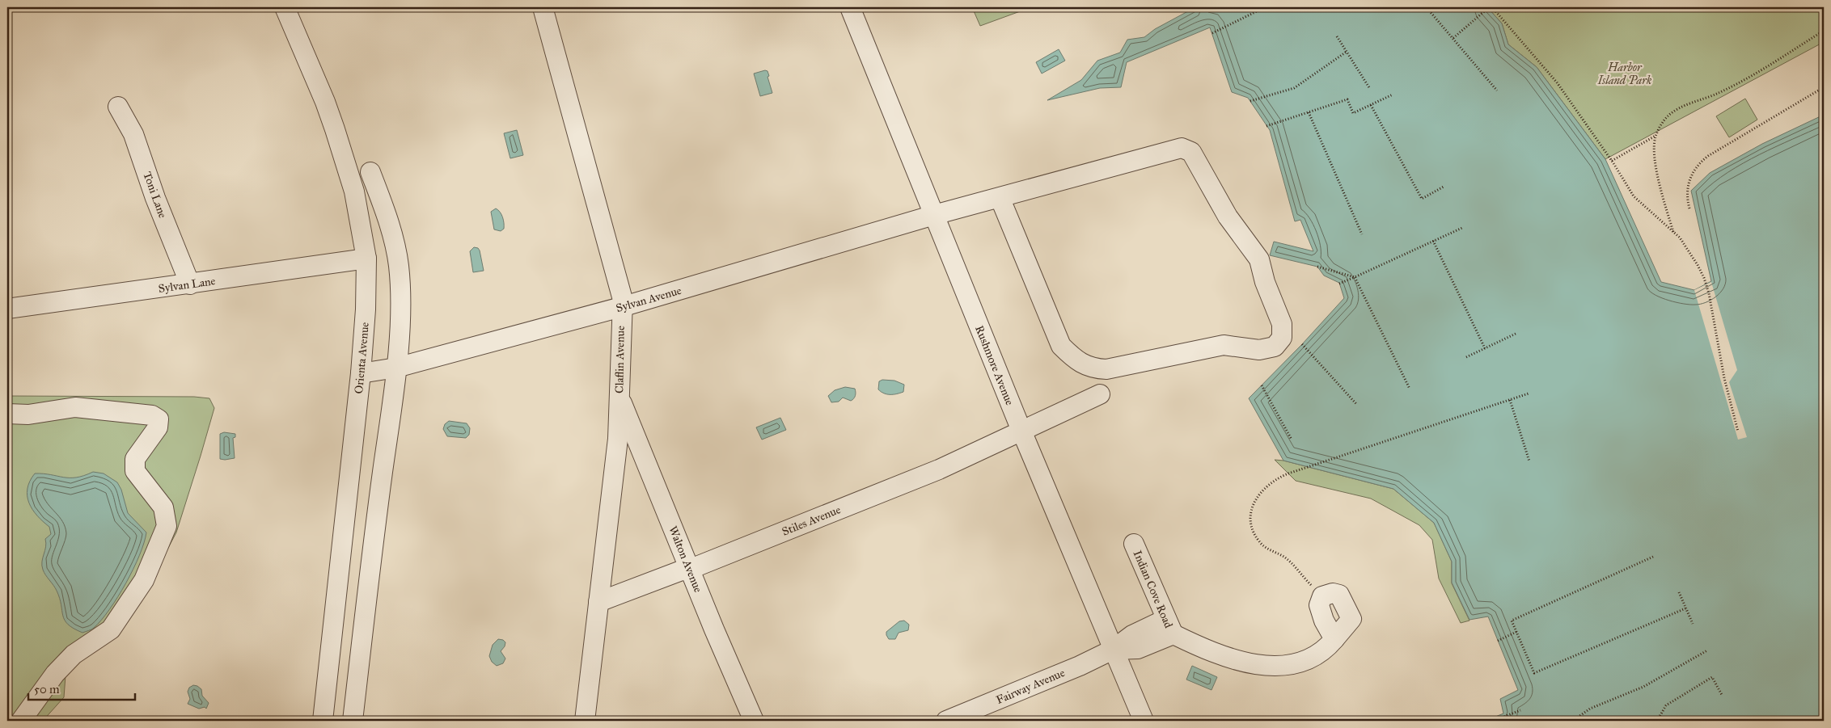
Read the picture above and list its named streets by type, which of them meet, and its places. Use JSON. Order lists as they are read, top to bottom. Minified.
{"streets":{"street":["Toni Lane","Sylvan Lane","Sylvan Avenue","Orienta Avenue","Claflin Avenue","Rushmore Avenue","Stiles Avenue","Walton Avenue","Indian Cove Road","Fairway Avenue"]},"crossings":[["Toni Lane","Sylvan Lane"],["Sylvan Lane","Orienta Avenue"],["Sylvan Avenue","Orienta Avenue"],["Sylvan Avenue","Claflin Avenue"],["Sylvan Avenue","Rushmore Avenue"],["Claflin Avenue","Stiles Avenue"],["Claflin Avenue","Walton Avenue"],["Rushmore Avenue","Stiles Avenue"],["Rushmore Avenue","Indian Cove Road"],["Rushmore Avenue","Fairway Avenue"],["Stiles Avenue","Walton Avenue"],["Indian Cove Road","Fairway Avenue"]],"parks":["Harbor Island Park"],"scale_bar":"50 m"}
